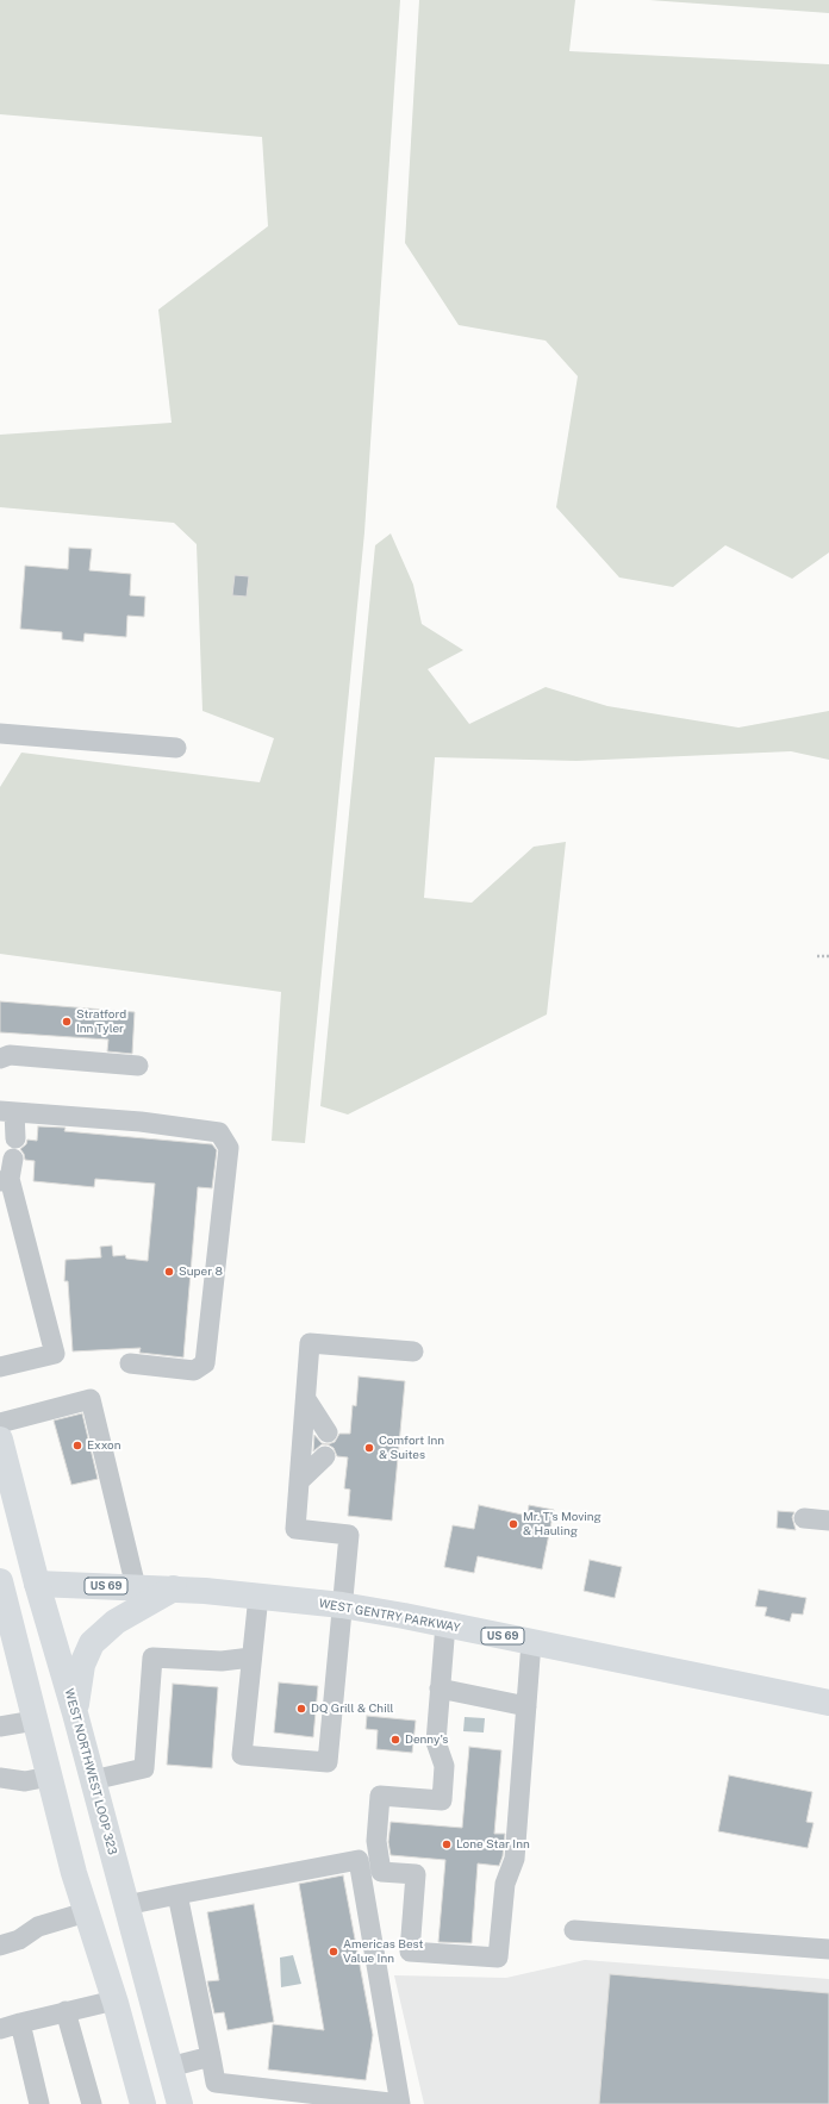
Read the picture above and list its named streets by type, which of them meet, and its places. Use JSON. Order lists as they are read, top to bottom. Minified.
{"streets":{"main road":["US 69","WEST GENTRY PARKWAY","WEST NORTHWEST LOOP 323"]},"crossings":[["WEST GENTRY PARKWAY","WEST NORTHWEST LOOP 323"]],"places":["Stratford Inn Tyler","Super 8","Exxon","Comfort Inn & Suites","Mr. T's Moving & Hauling","DQ Grill & Chill","Denny's","Lone Star Inn","Americas Best Value Inn"]}
